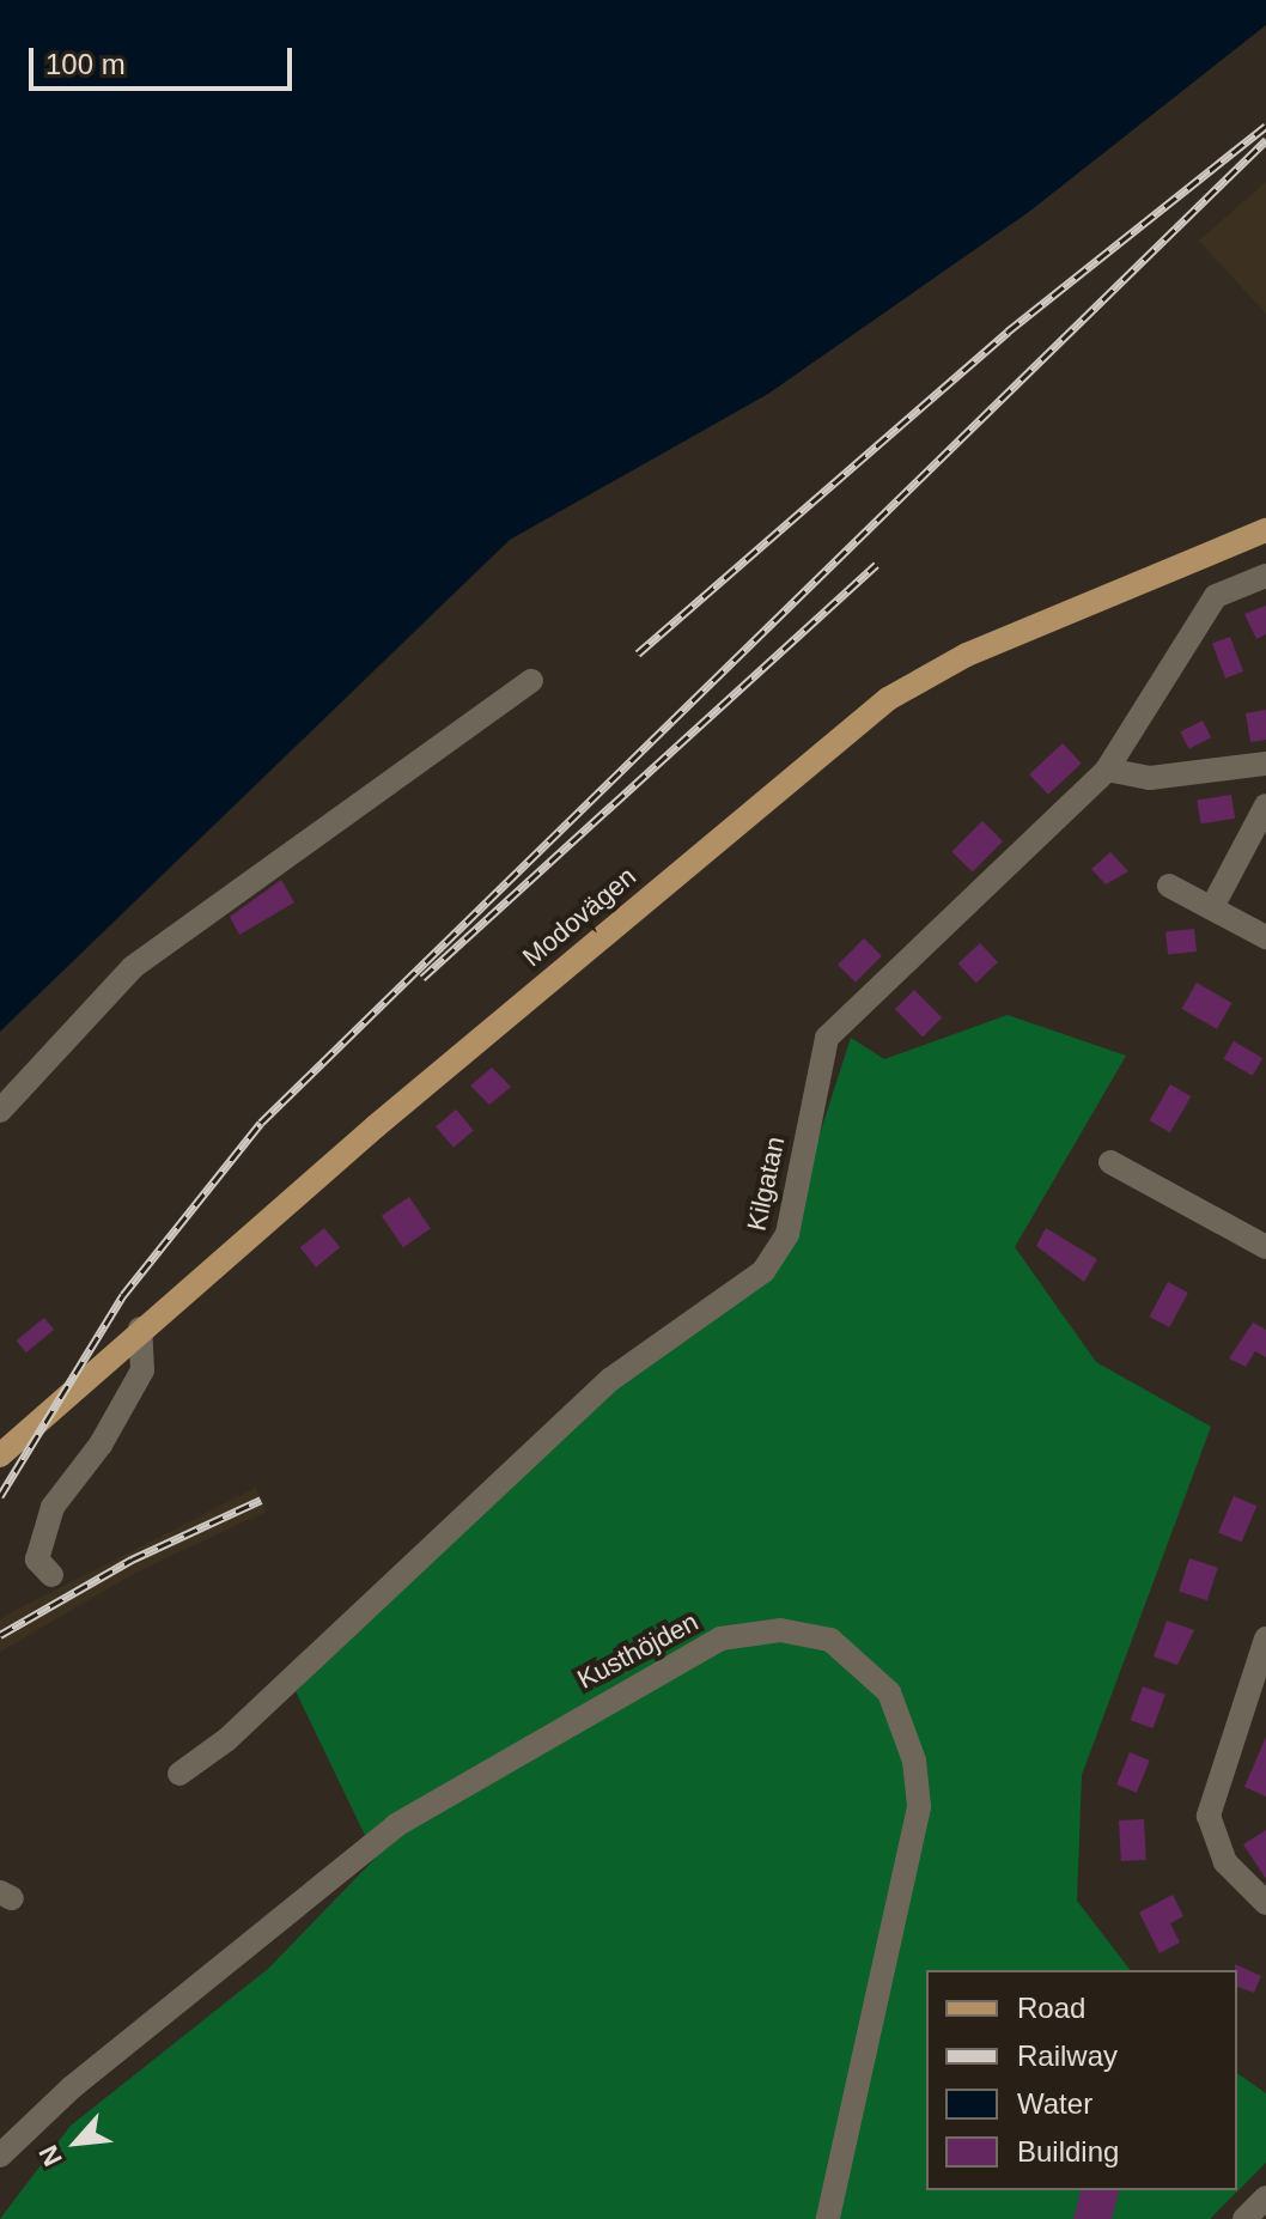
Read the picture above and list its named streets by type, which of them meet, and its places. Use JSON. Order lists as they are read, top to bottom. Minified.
{"streets":{"main road":["Modovägen"],"street":["Kilgatan","Kusthöjden"]},"legend":["Road","Railway","Water","Building"],"scale_bar":"100 m","north":"bottom left"}
